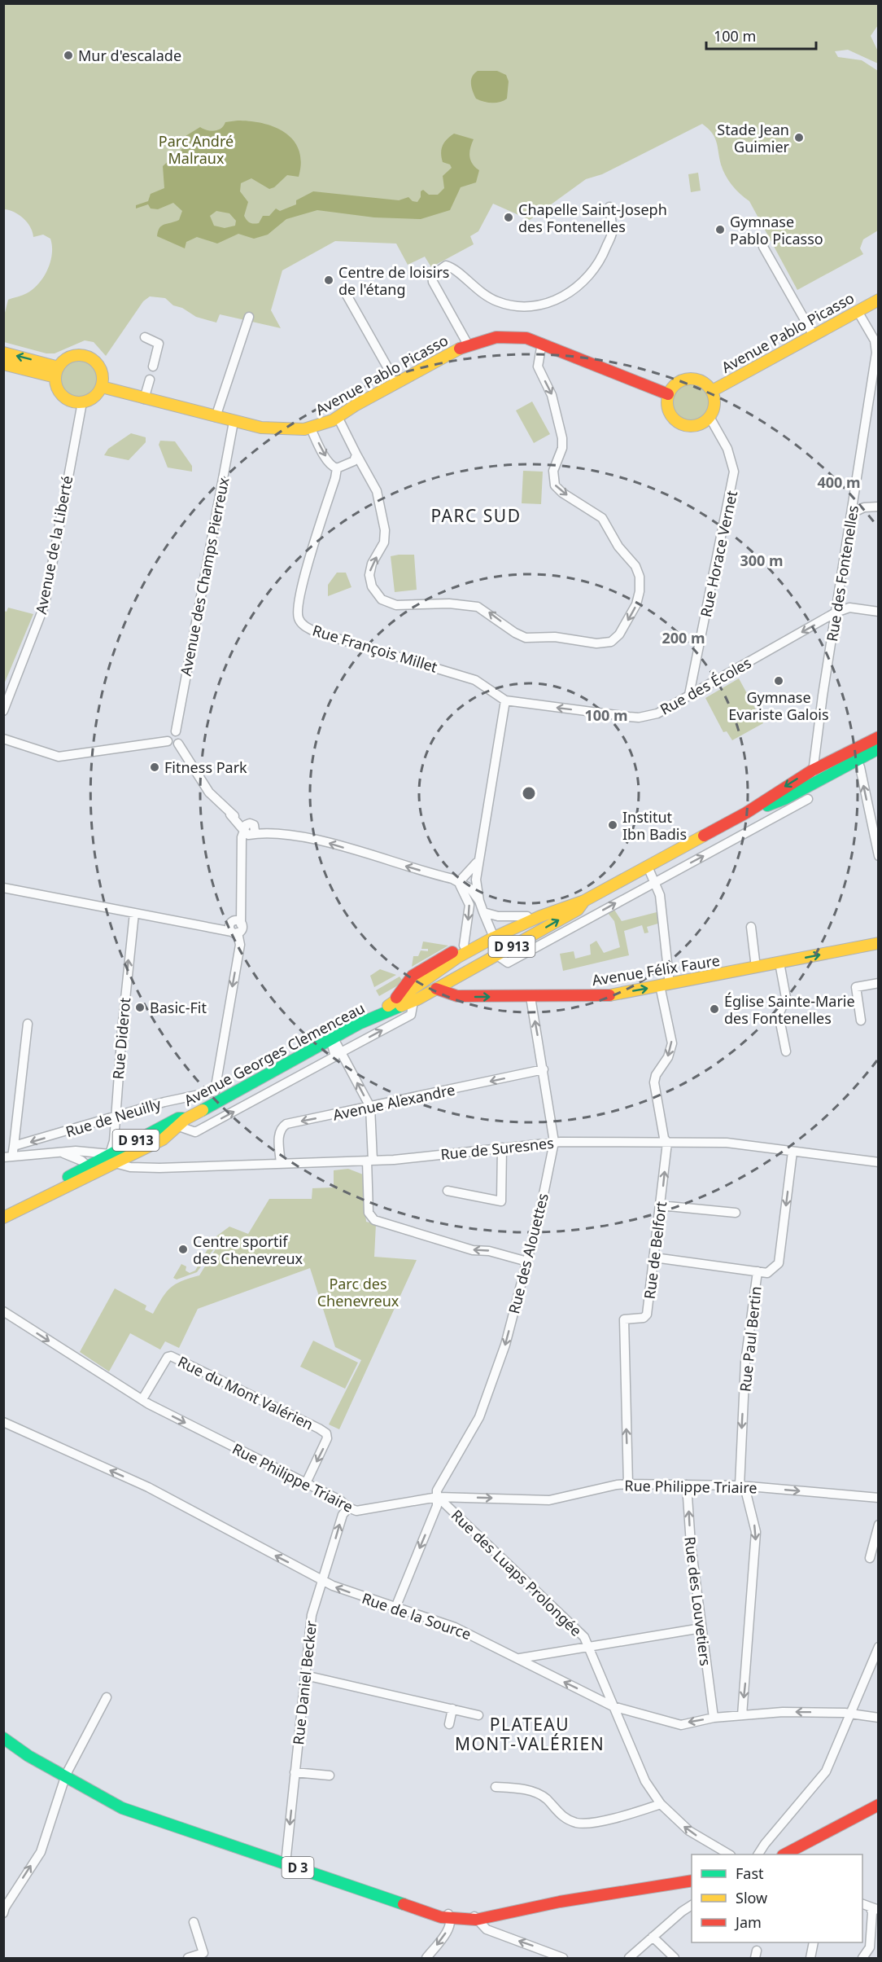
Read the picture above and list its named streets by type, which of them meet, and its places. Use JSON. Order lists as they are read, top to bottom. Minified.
{"streets":{"main road":["Avenue Pablo Picasso","D 913","Avenue Félix Faure","Avenue Georges Clemenceau","D 3"],"street":["Avenue de la Liberté","Rue Horace Vernet","Rue des Fontenelles","Avenue des Champs Pierreux","Rue François Millet","Rue des Écoles","Rue Diderot","Avenue Alexandre","Rue de Neuilly","Rue de Suresnes","Rue de Belfort","Rue des Alouettes","Rue Paul Bertin","Rue du Mont Valérien","Rue Philippe Triaire","Rue des Luaps Prolongée","Rue des Louvetiers","Rue de la Source","Rue Daniel Becker"]},"crossings":[["Avenue Pablo Picasso","Avenue de la Liberté"],["Avenue Pablo Picasso","Rue Horace Vernet"],["Avenue Pablo Picasso","Rue des Fontenelles"],["Avenue Pablo Picasso","Avenue des Champs Pierreux"],["Rue Horace Vernet","Rue des Écoles"],["Rue des Fontenelles","Rue des Écoles"],["Rue des Fontenelles","Avenue Georges Clemenceau"],["Rue François Millet","Rue des Écoles"],["Avenue Félix Faure","Avenue Georges Clemenceau"],["Avenue Félix Faure","Rue des Alouettes"],["Rue Diderot","Avenue Georges Clemenceau"],["Rue Diderot","Rue de Neuilly"],["Rue Diderot","Rue de Suresnes"],["Avenue Georges Clemenceau","Rue de Neuilly"],["Avenue Georges Clemenceau","Rue de Suresnes"],["Avenue Alexandre","Rue de Suresnes"],["Avenue Alexandre","Rue des Alouettes"],["Rue de Suresnes","Rue de Belfort"],["Rue de Suresnes","Rue des Alouettes"],["Rue de Suresnes","Rue Paul Bertin"],["Rue de Belfort","Rue Philippe Triaire"],["Rue des Alouettes","Rue Philippe Triaire"],["Rue des Alouettes","Rue des Luaps Prolongée"],["Rue des Alouettes","Rue de la Source"],["Rue Paul Bertin","Rue Philippe Triaire"],["Rue Paul Bertin","Rue de la Source"],["Rue du Mont Valérien","Rue Philippe Triaire"],["Rue Philippe Triaire","Rue des Luaps Prolongée"],["Rue Philippe Triaire","Rue des Louvetiers"],["Rue Philippe Triaire","Rue Daniel Becker"],["Rue des Luaps Prolongée","Rue de la Source"],["Rue des Louvetiers","Rue de la Source"],["Rue de la Source","Rue Daniel Becker"],["Rue Daniel Becker","D 3"]],"one_way":["Rue des Écoles","Avenue Félix Faure","Rue Diderot","Avenue Alexandre","Rue de Neuilly","Rue de Belfort","Rue Paul Bertin","Rue Philippe Triaire","Rue des Louvetiers","Rue de la Source"],"districts":["PARC SUD","PLATEAU MONT-VALÉRIEN"],"parks":["Parc André Malraux","Parc des Chenevreux"],"places":["Mur d'escalade","Stade Jean Guimier","Chapelle Saint-Joseph des Fontenelles","Gymnase Pablo Picasso","Centre de loisirs de l'étang","Gymnase Evariste Galois","Fitness Park","Institut Ibn Badis","Basic-Fit","Église Sainte-Marie des Fontenelles","Centre sportif des Chenevreux"],"legend":["Fast","Slow","Jam"],"scale_bar":"100 m","rings":["400 m","300 m","200 m","100 m"]}
